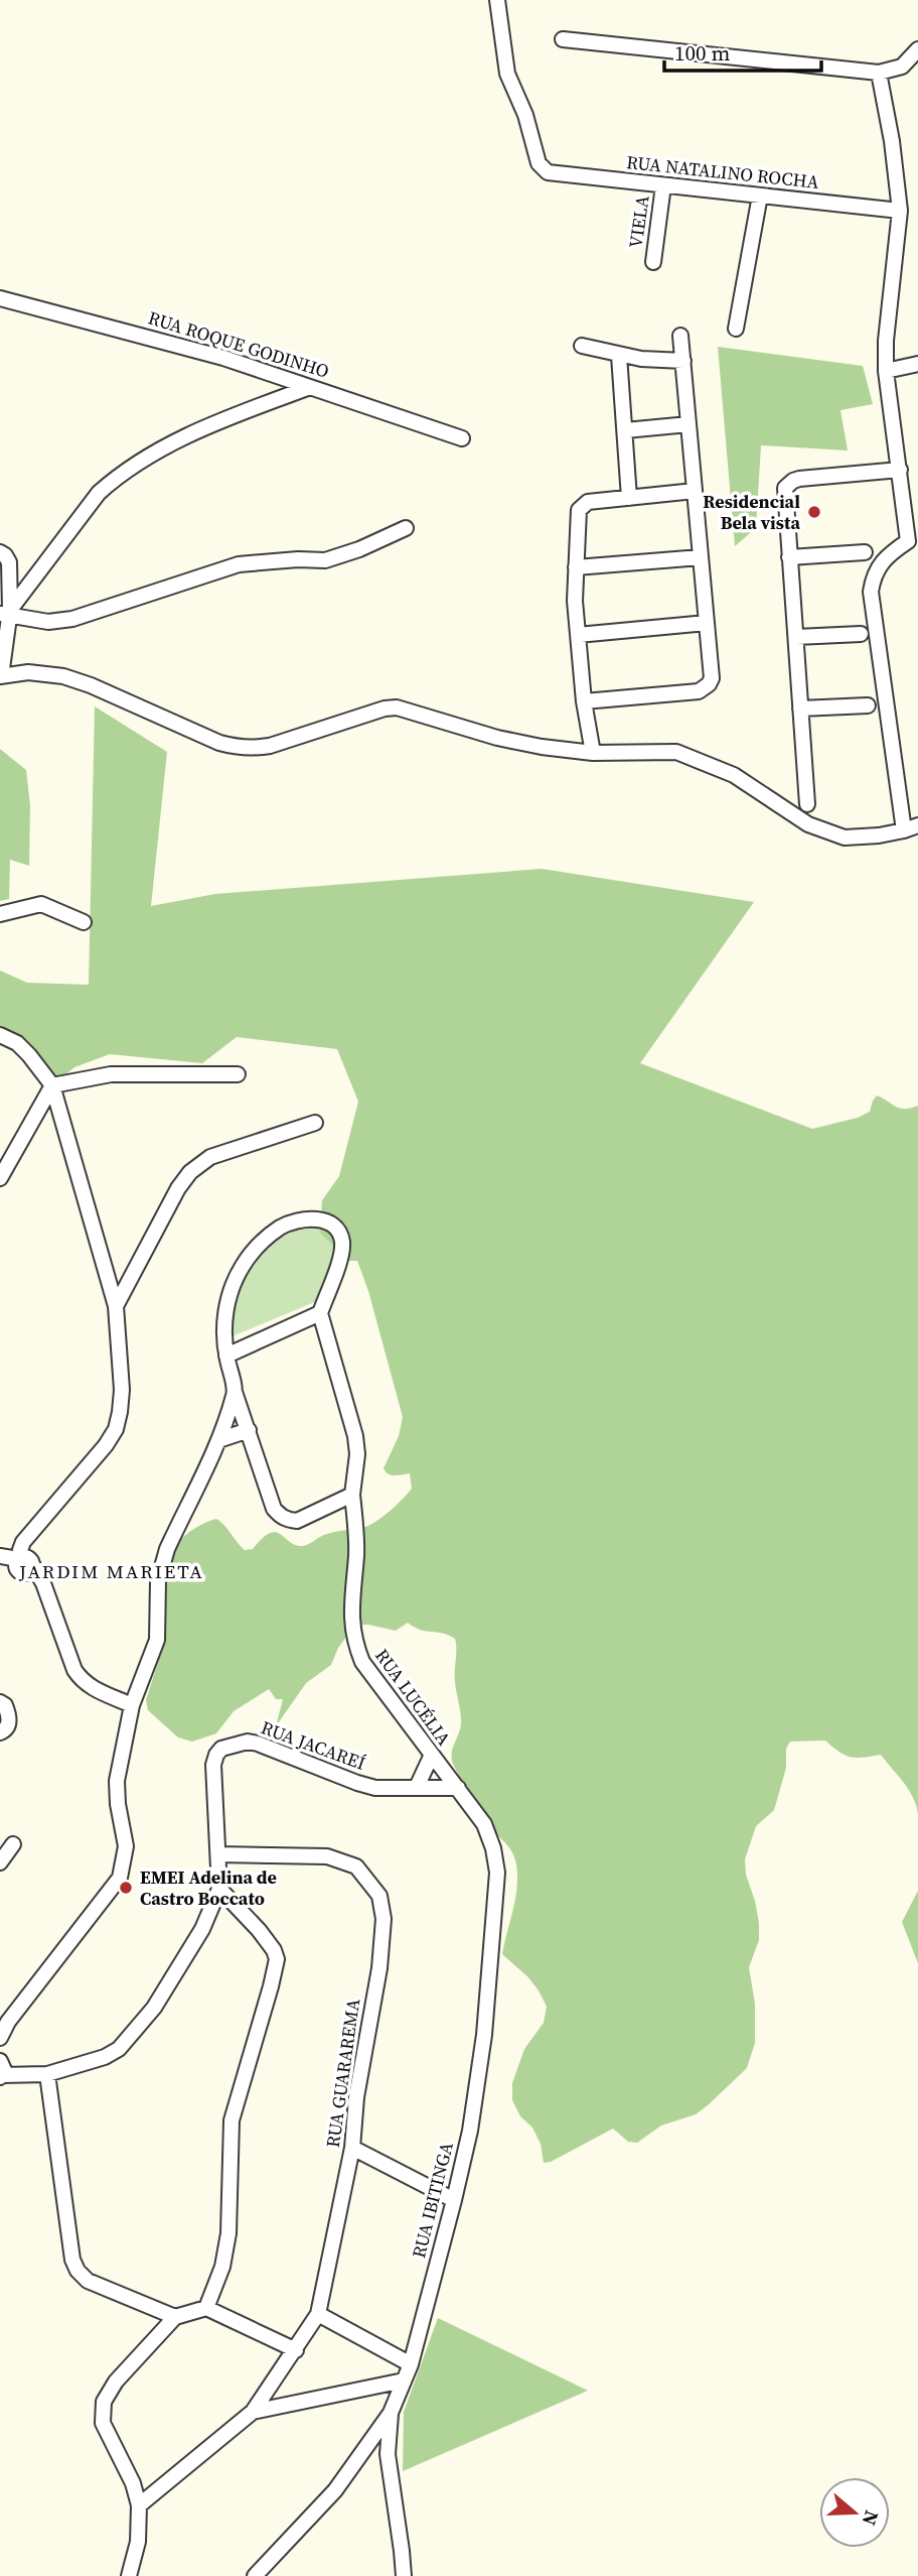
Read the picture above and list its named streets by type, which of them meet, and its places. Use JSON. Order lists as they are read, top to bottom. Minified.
{"streets":{"street":["RUA NATALINO ROCHA","VIELA","RUA ROQUE GODINHO","RUA LUCÉLIA","RUA JACAREÍ","RUA GUARAREMA","RUA IBITINGA"]},"crossings":[["RUA NATALINO ROCHA","VIELA"],["RUA LUCÉLIA","RUA JACAREÍ"],["RUA LUCÉLIA","RUA IBITINGA"],["RUA JACAREÍ","RUA GUARAREMA"],["RUA JACAREÍ","RUA IBITINGA"]],"districts":["JARDIM MARIETA"],"places":["Residencial Bela vista","EMEI Adelina de Castro Boccato"],"scale_bar":"100 m","north":"right"}
